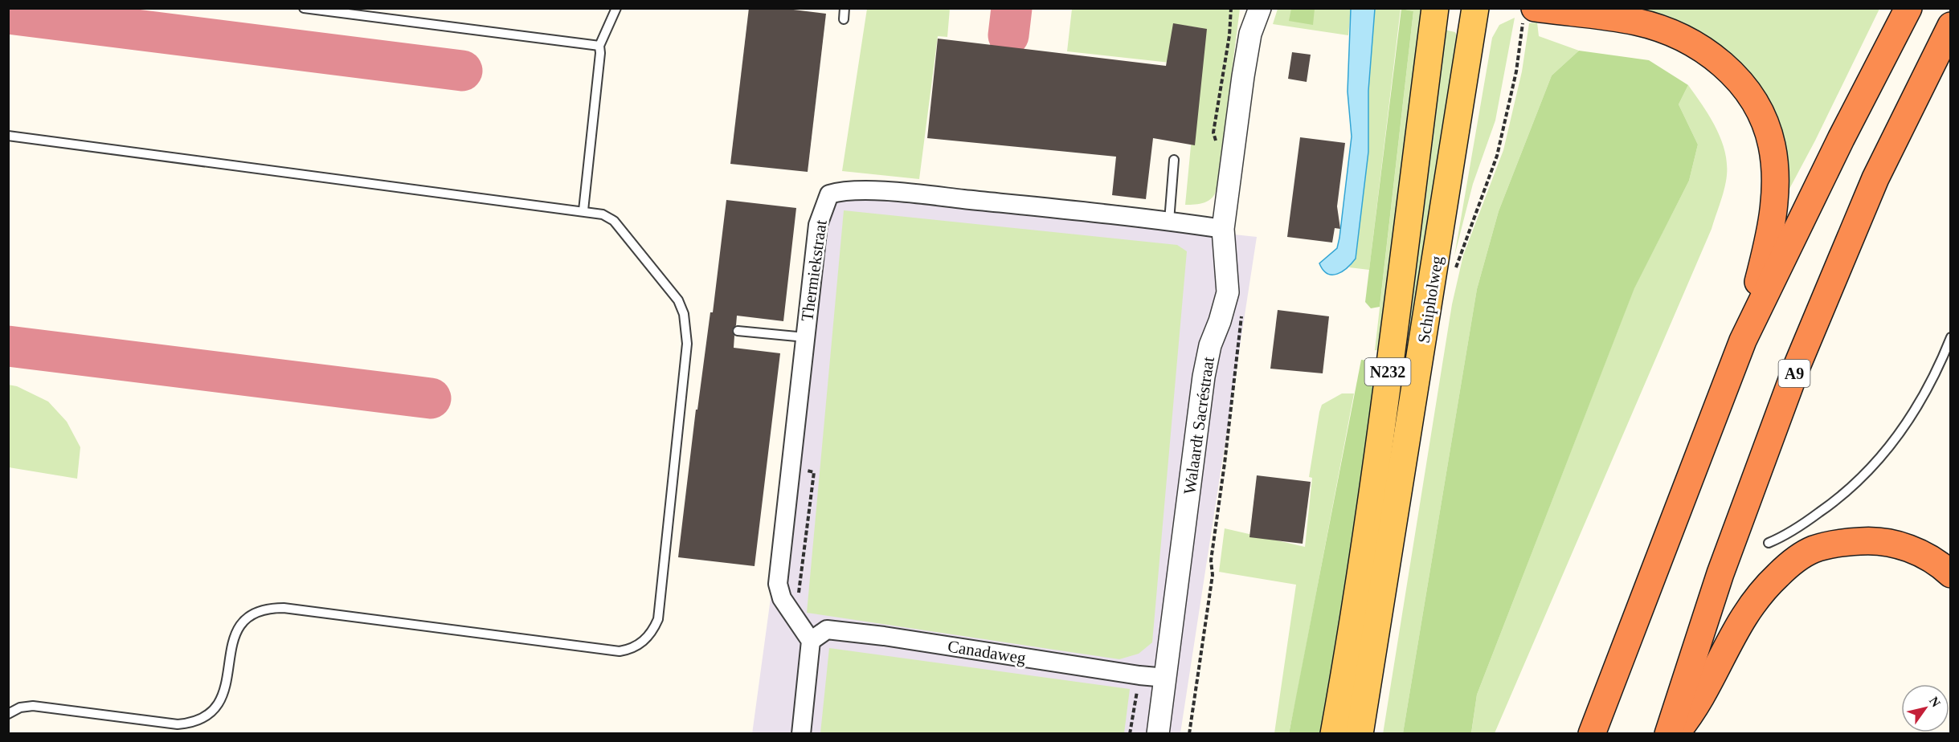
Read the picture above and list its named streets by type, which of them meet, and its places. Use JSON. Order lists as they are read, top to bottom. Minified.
{"streets":{"highway":["A9"],"main road":["Schipholweg","N232"],"street":["Thermiekstraat","Walaardt Sacréstraat","Canadaweg"]},"crossings":[["Thermiekstraat","Walaardt Sacréstraat"],["Thermiekstraat","Canadaweg"],["Walaardt Sacréstraat","Canadaweg"]],"north":"top right"}
